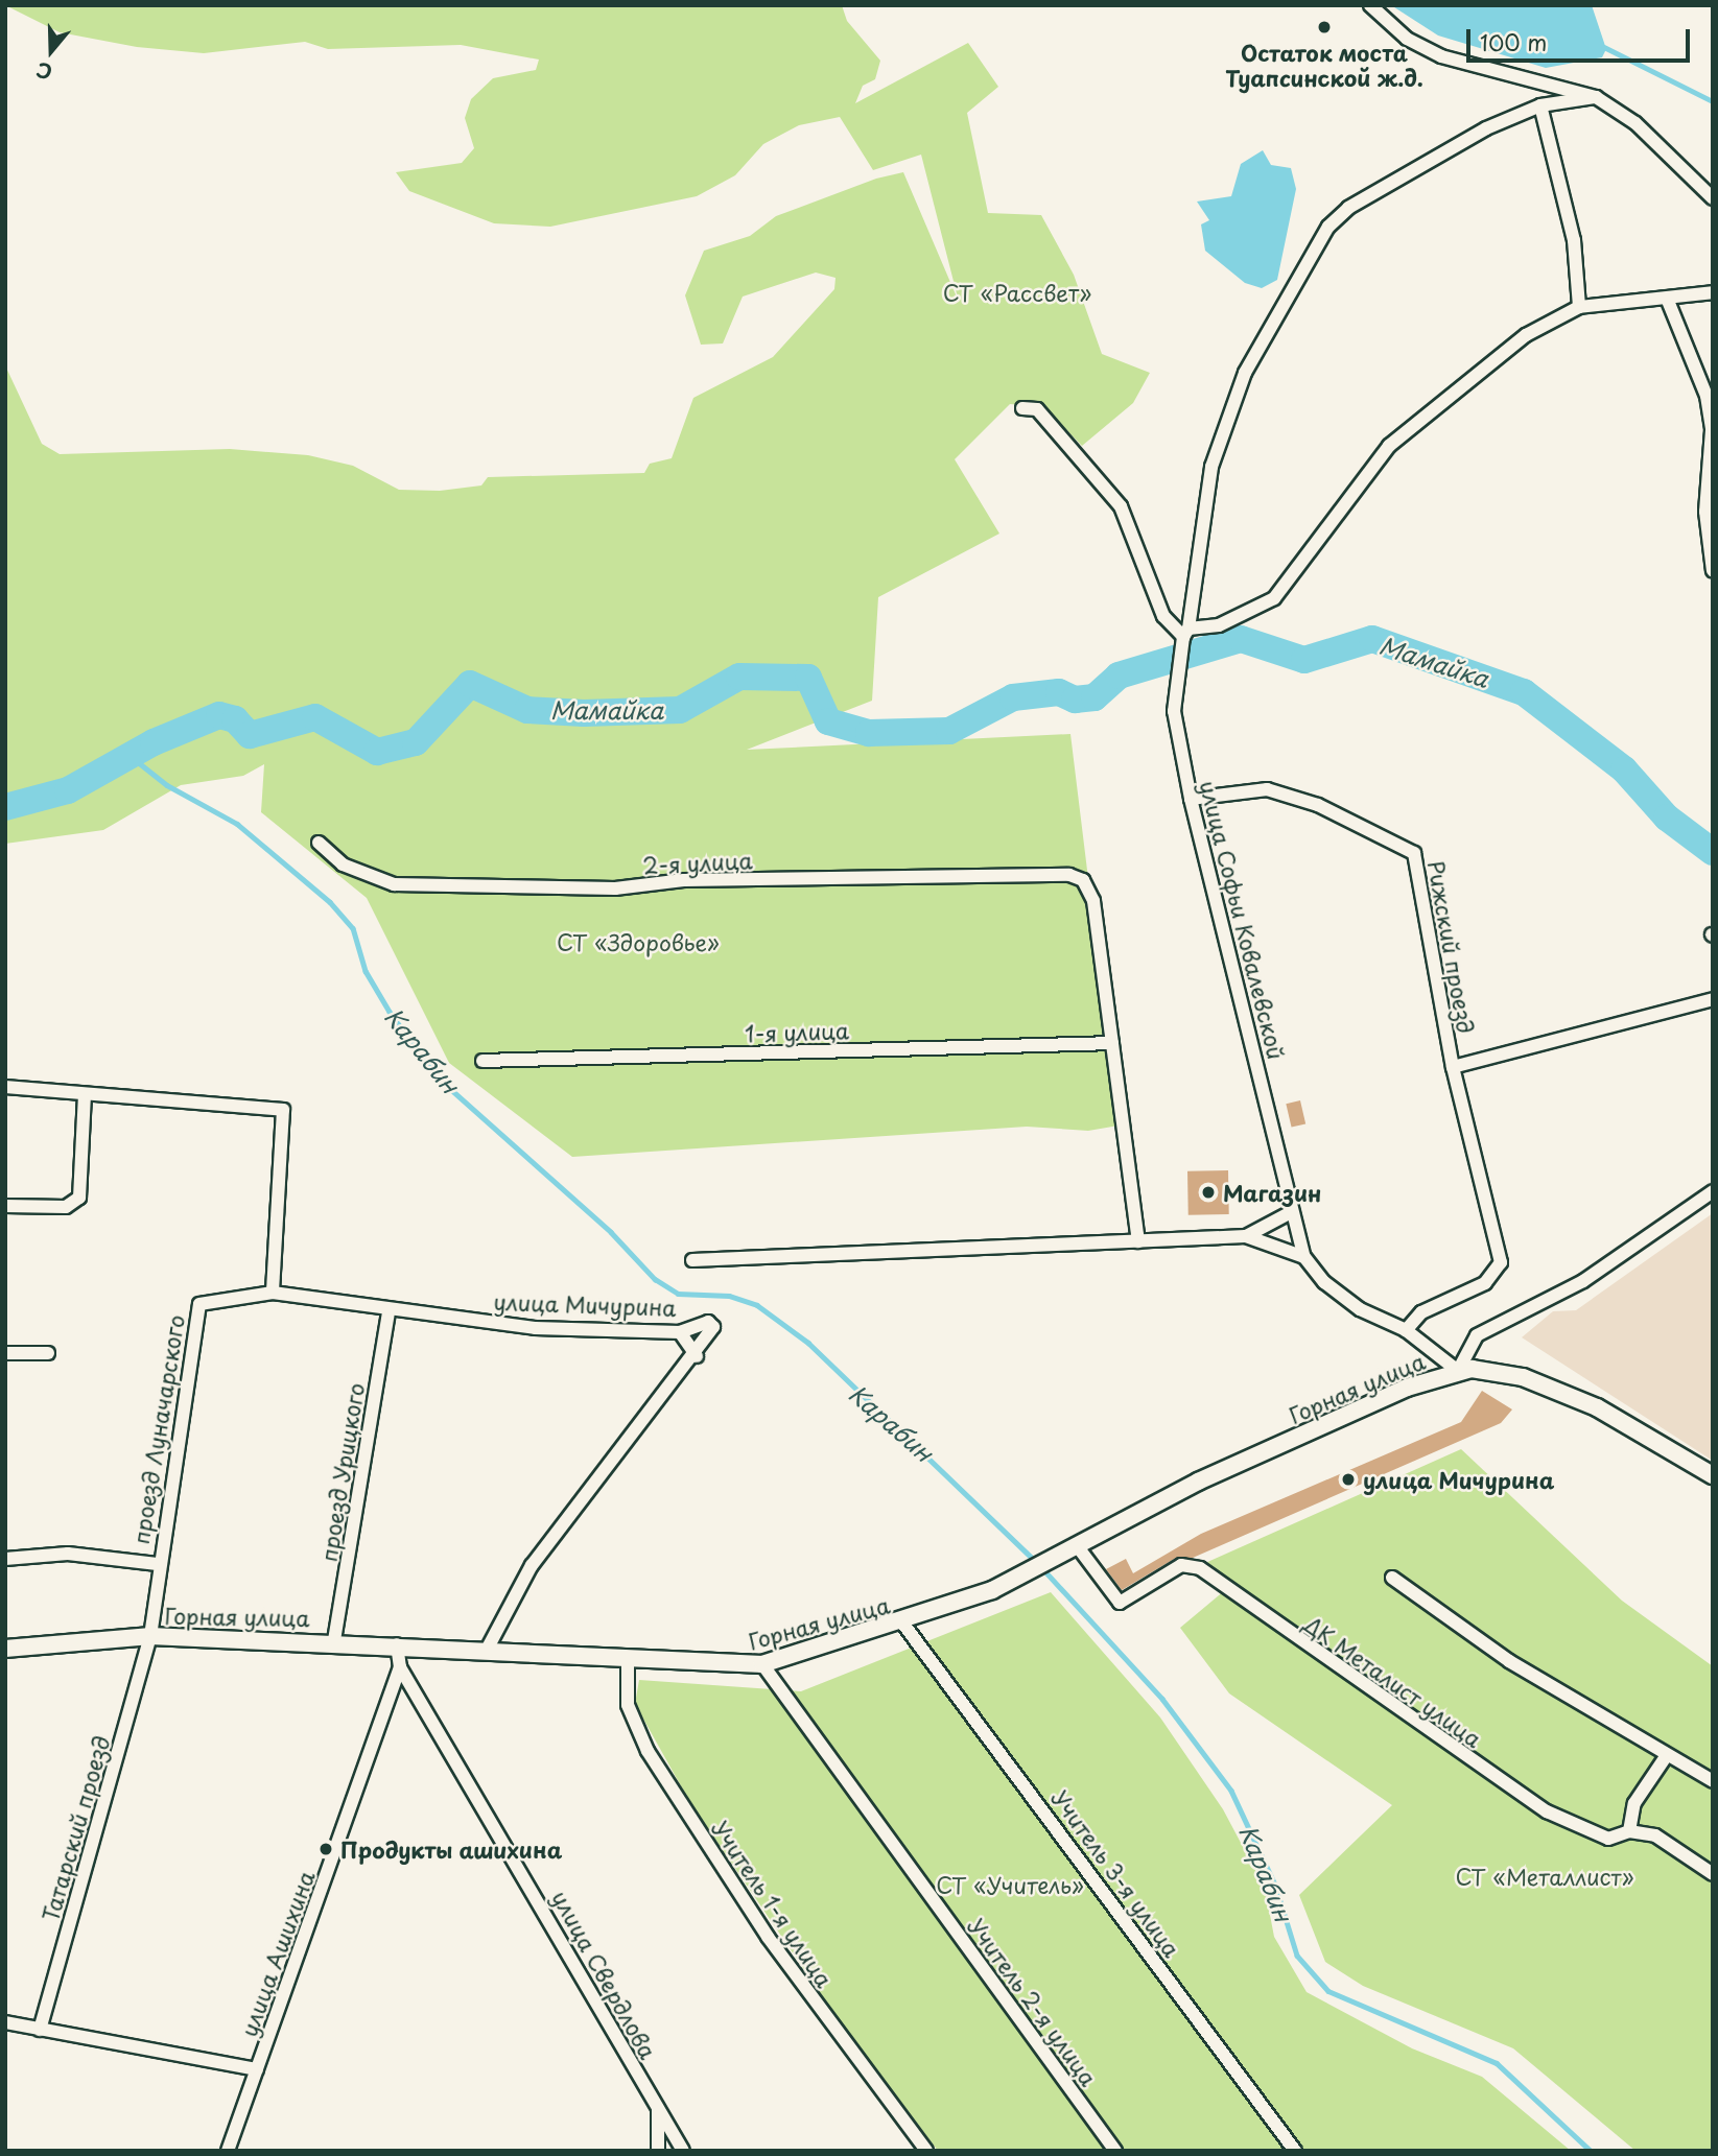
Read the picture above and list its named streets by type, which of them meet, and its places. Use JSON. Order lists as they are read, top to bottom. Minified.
{"streets":{"street":["2-я улица","улица Софьи Ковалевской","Рижский проезд","1-я улица","улица Мичурина","Горная улица","проезд Луначарского","проезд Урицкого","ДК Металист улица","Татарский проезд","Учитель 3-я улица","Учитель 1-я улица","улица Ашихина","улица Свердлова","Учитель 2-я улица"]},"crossings":[["2-я улица","1-я улица"],["улица Софьи Ковалевской","Рижский проезд"],["улица Мичурина","Горная улица"],["улица Мичурина","проезд Луначарского"],["улица Мичурина","проезд Урицкого"],["Горная улица","проезд Луначарского"],["Горная улица","проезд Урицкого"],["Горная улица","ДК Металист улица"],["Горная улица","Татарский проезд"],["Горная улица","Учитель 3-я улица"],["Горная улица","Учитель 1-я улица"],["Горная улица","улица Ашихина"],["Горная улица","Учитель 2-я улица"],["проезд Луначарского","Татарский проезд"],["улица Ашихина","улица Свердлова"]],"water":["Мамайка","Карабин"],"parks":["СТ «Рассвет»","СТ «Здоровье»","СТ «Металлист»","СТ «Учитель»"],"places":["Остаток моста Туапсинской ж.д.","Магазин","улица Мичурина","Продукты ашихина"],"scale_bar":"100 m","north":"bottom"}
